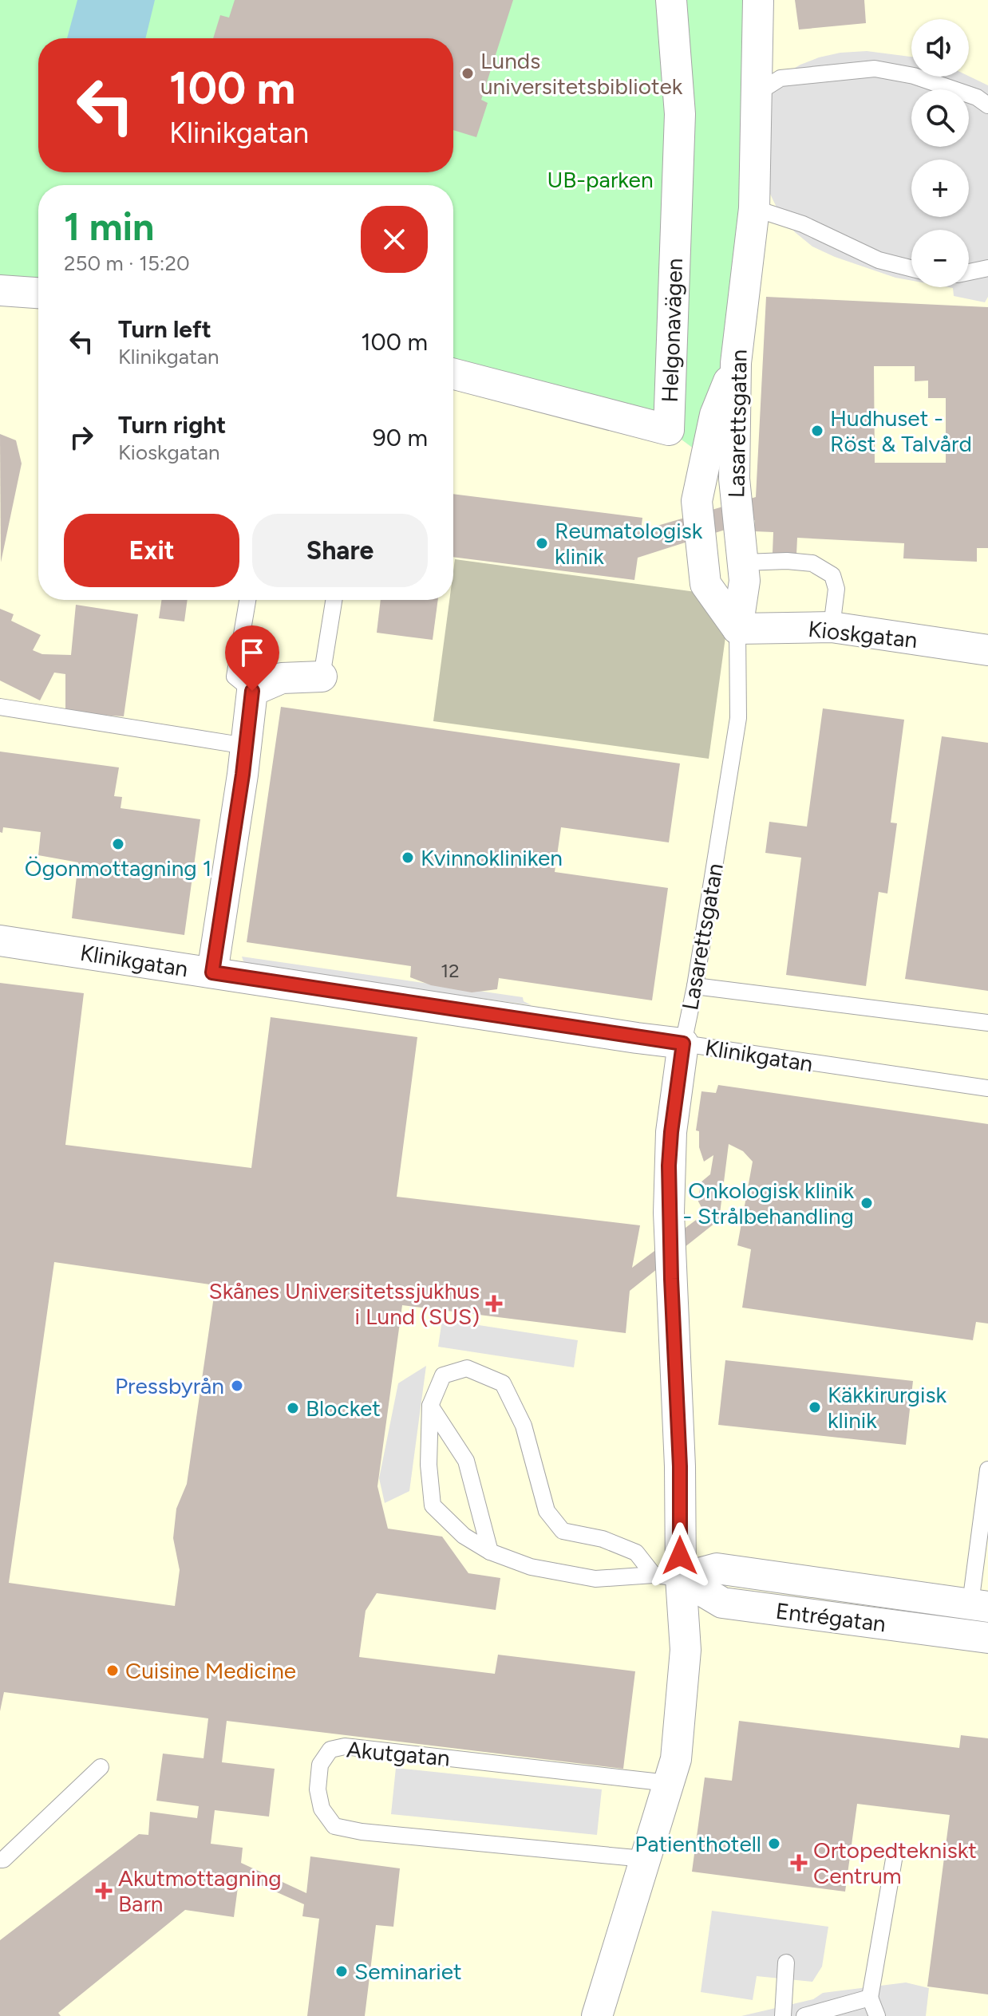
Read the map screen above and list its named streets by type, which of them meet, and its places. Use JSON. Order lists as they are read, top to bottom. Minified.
{"streets":{"street":["Helgonavägen","Lasarettsgatan","Kioskgatan","Klinikgatan","Entrégatan"],"lane":["Akutgatan"]},"crossings":[["Lasarettsgatan","Kioskgatan"],["Lasarettsgatan","Klinikgatan"],["Lasarettsgatan","Entrégatan"],["Lasarettsgatan","Akutgatan"]],"parks":["UB-parken"],"places":{"other":["Lunds universitetsbibliotek","Hudhuset - Röst & Talvård","Reumatologisk klinik","Ögonmottagning 1","Kvinnokliniken","Onkologisk klinik - Strålbehandling","Pressbyrån","Käkkirurgisk klinik","Blocket","Cuisine Medicine","Patienthotell","Seminariet"],"health":["Skånes Universitetssjukhus i Lund (SUS)","Ortopedtekniskt Centrum","Akutmottagning Barn"]},"house_numbers":["12"],"page":{"map_buttons":["+","−"],"turn":["100 m","Klinikgatan"],"heading":["1 min","250 m · 15:20"],"list":[{"name":"Turn left","note":"Klinikgatan","value":"100 m"},{"name":"Turn right","note":"Kioskgatan","value":"90 m"}],"buttons":["Exit","Share"]}}
